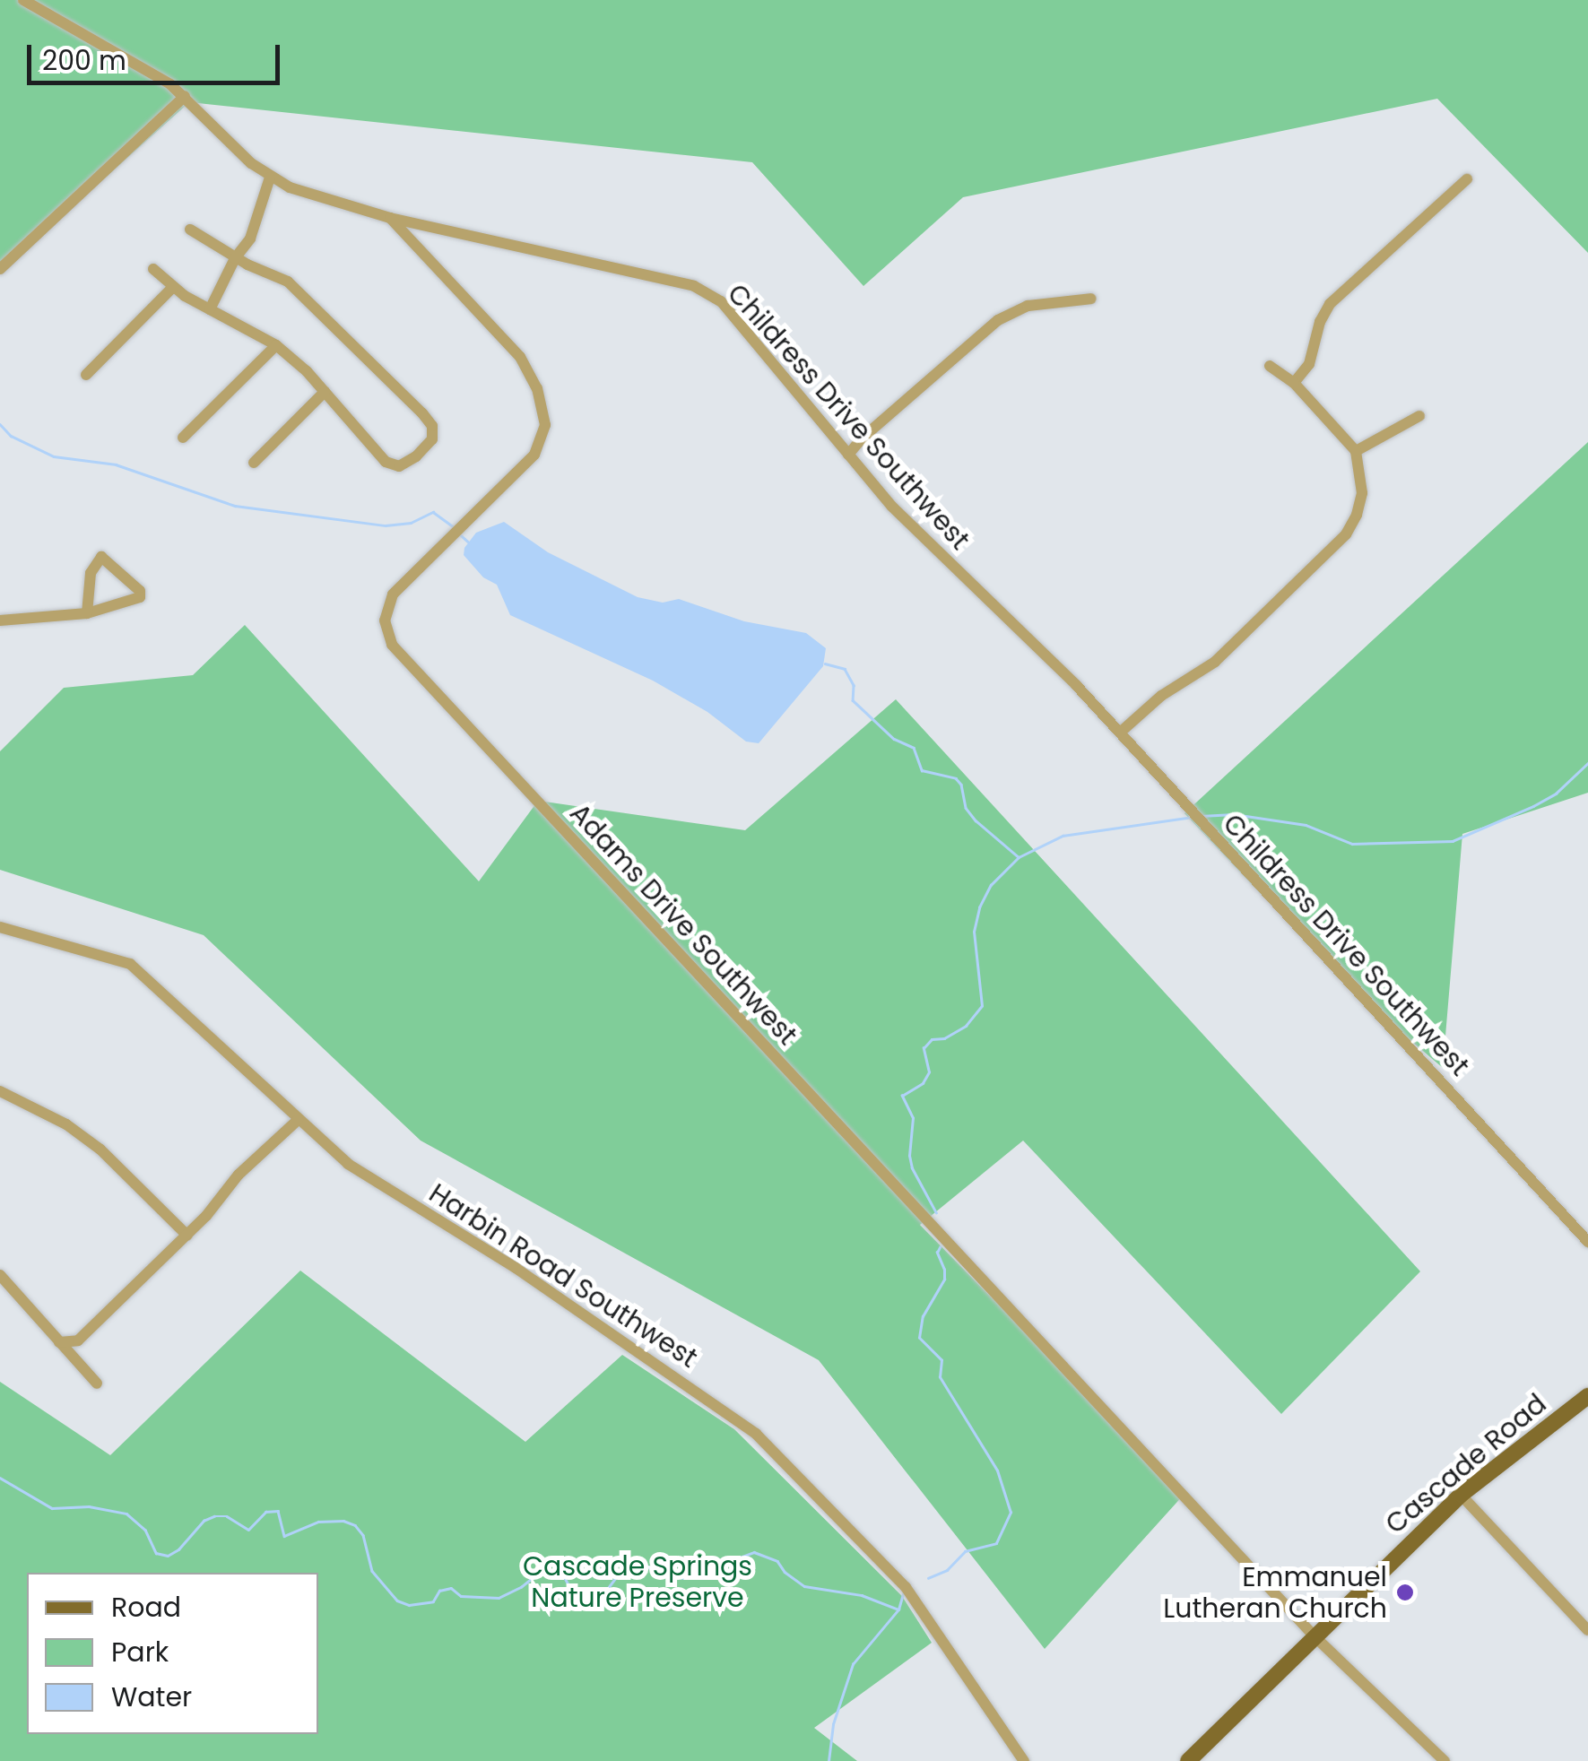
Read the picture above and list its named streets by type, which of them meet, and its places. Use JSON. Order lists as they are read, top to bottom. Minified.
{"streets":{"main road":["Cascade Road"],"street":["Childress Drive Southwest","Adams Drive Southwest","Harbin Road Southwest"]},"crossings":[["Childress Drive Southwest","Adams Drive Southwest"],["Adams Drive Southwest","Cascade Road"]],"parks":["Cascade Springs Nature Preserve"],"places":["Emmanuel Lutheran Church"],"legend":["Road","Park","Water"],"scale_bar":"200 m"}
